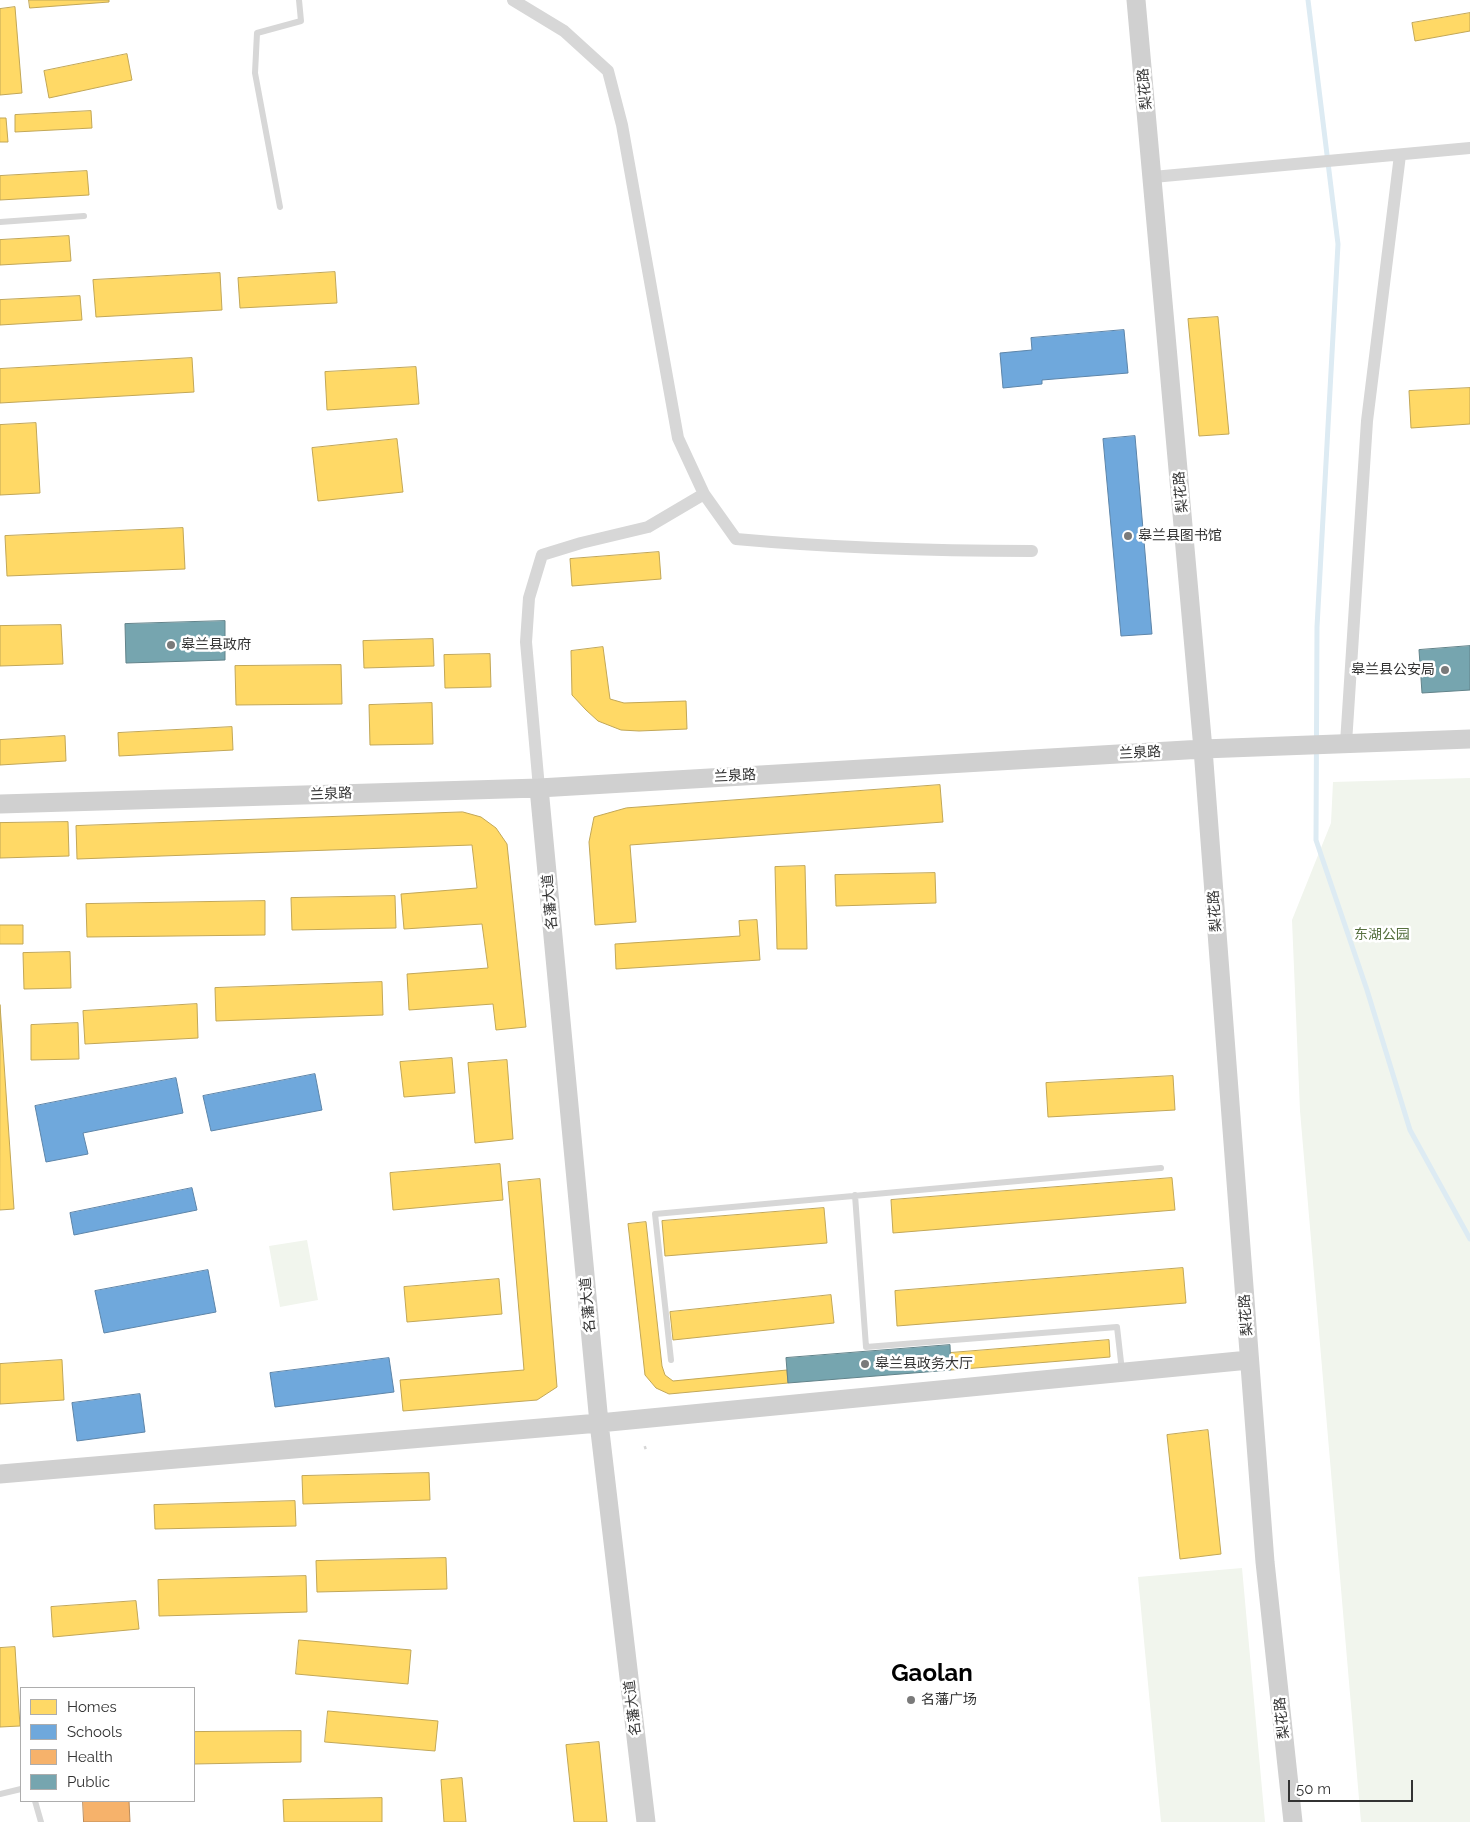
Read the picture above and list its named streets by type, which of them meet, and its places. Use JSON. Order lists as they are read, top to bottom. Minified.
{"streets":{"main road":["梨花路","兰泉路","名藩大道"]},"crossings":[["梨花路","兰泉路"],["兰泉路","名藩大道"]],"districts":["Gaolan"],"parks":["东湖公园"],"places":["皋兰县图书馆","皋兰县政府","皋兰县公安局","皋兰县政务大厅","名藩广场"],"legend":["Homes","Schools","Health","Public"],"scale_bar":"50 m"}
